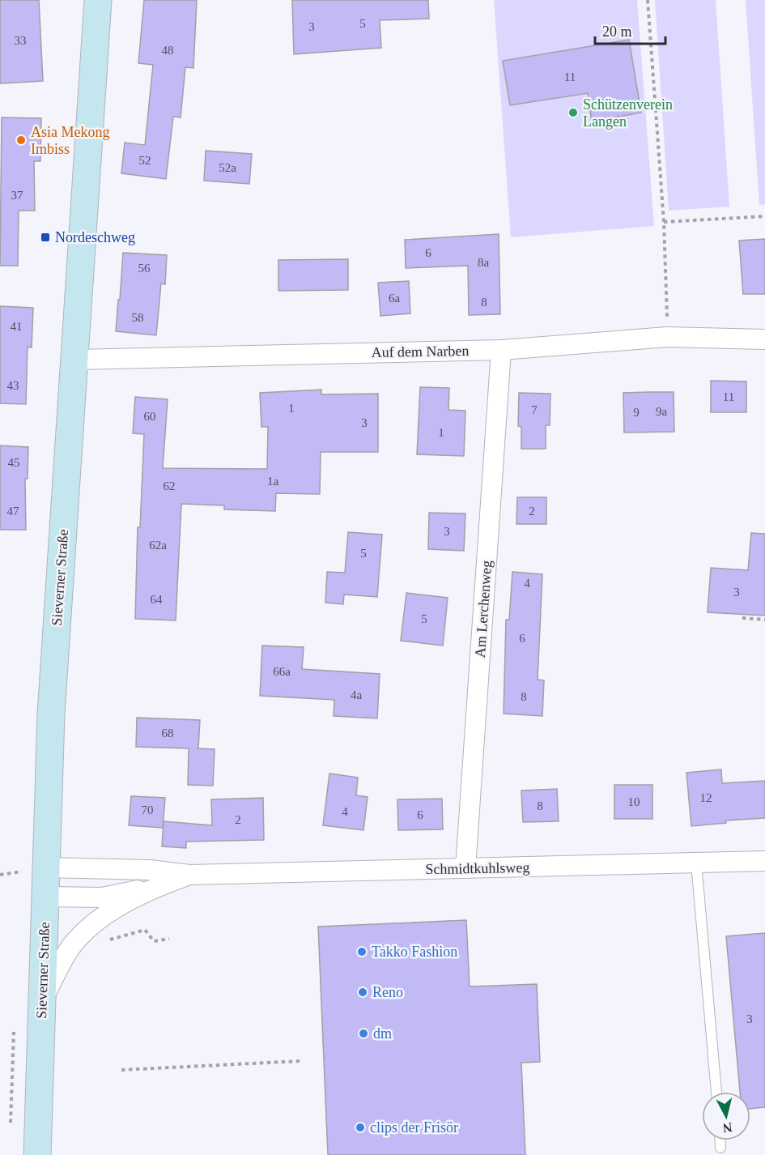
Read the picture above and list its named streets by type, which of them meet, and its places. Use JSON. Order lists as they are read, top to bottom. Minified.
{"streets":{"main road":["Sieverner Straße"],"street":["Auf dem Narben","Am Lerchenweg","Schmidtkuhlsweg"]},"crossings":[["Auf dem Narben","Sieverner Straße"],["Auf dem Narben","Am Lerchenweg"],["Sieverner Straße","Schmidtkuhlsweg"],["Am Lerchenweg","Schmidtkuhlsweg"]],"places":{"other":["Schützenverein Langen","Asia Mekong Imbiss","Takko Fashion","Reno","dm","clips der Frisör"],"transit":["Nordeschweg"]},"house_numbers":["5","3","33","48","11","52","52a","37","6","8a","56","6a","8","58","41","43","11","1","7","9a","9","60","3","1","45","1a","62","47","2","3","62a","5","4","3","64","5","6","66a","4a","8","68","12","10","8","70","4","6","2","3"],"scale_bar":"20 m","north":"bottom"}
